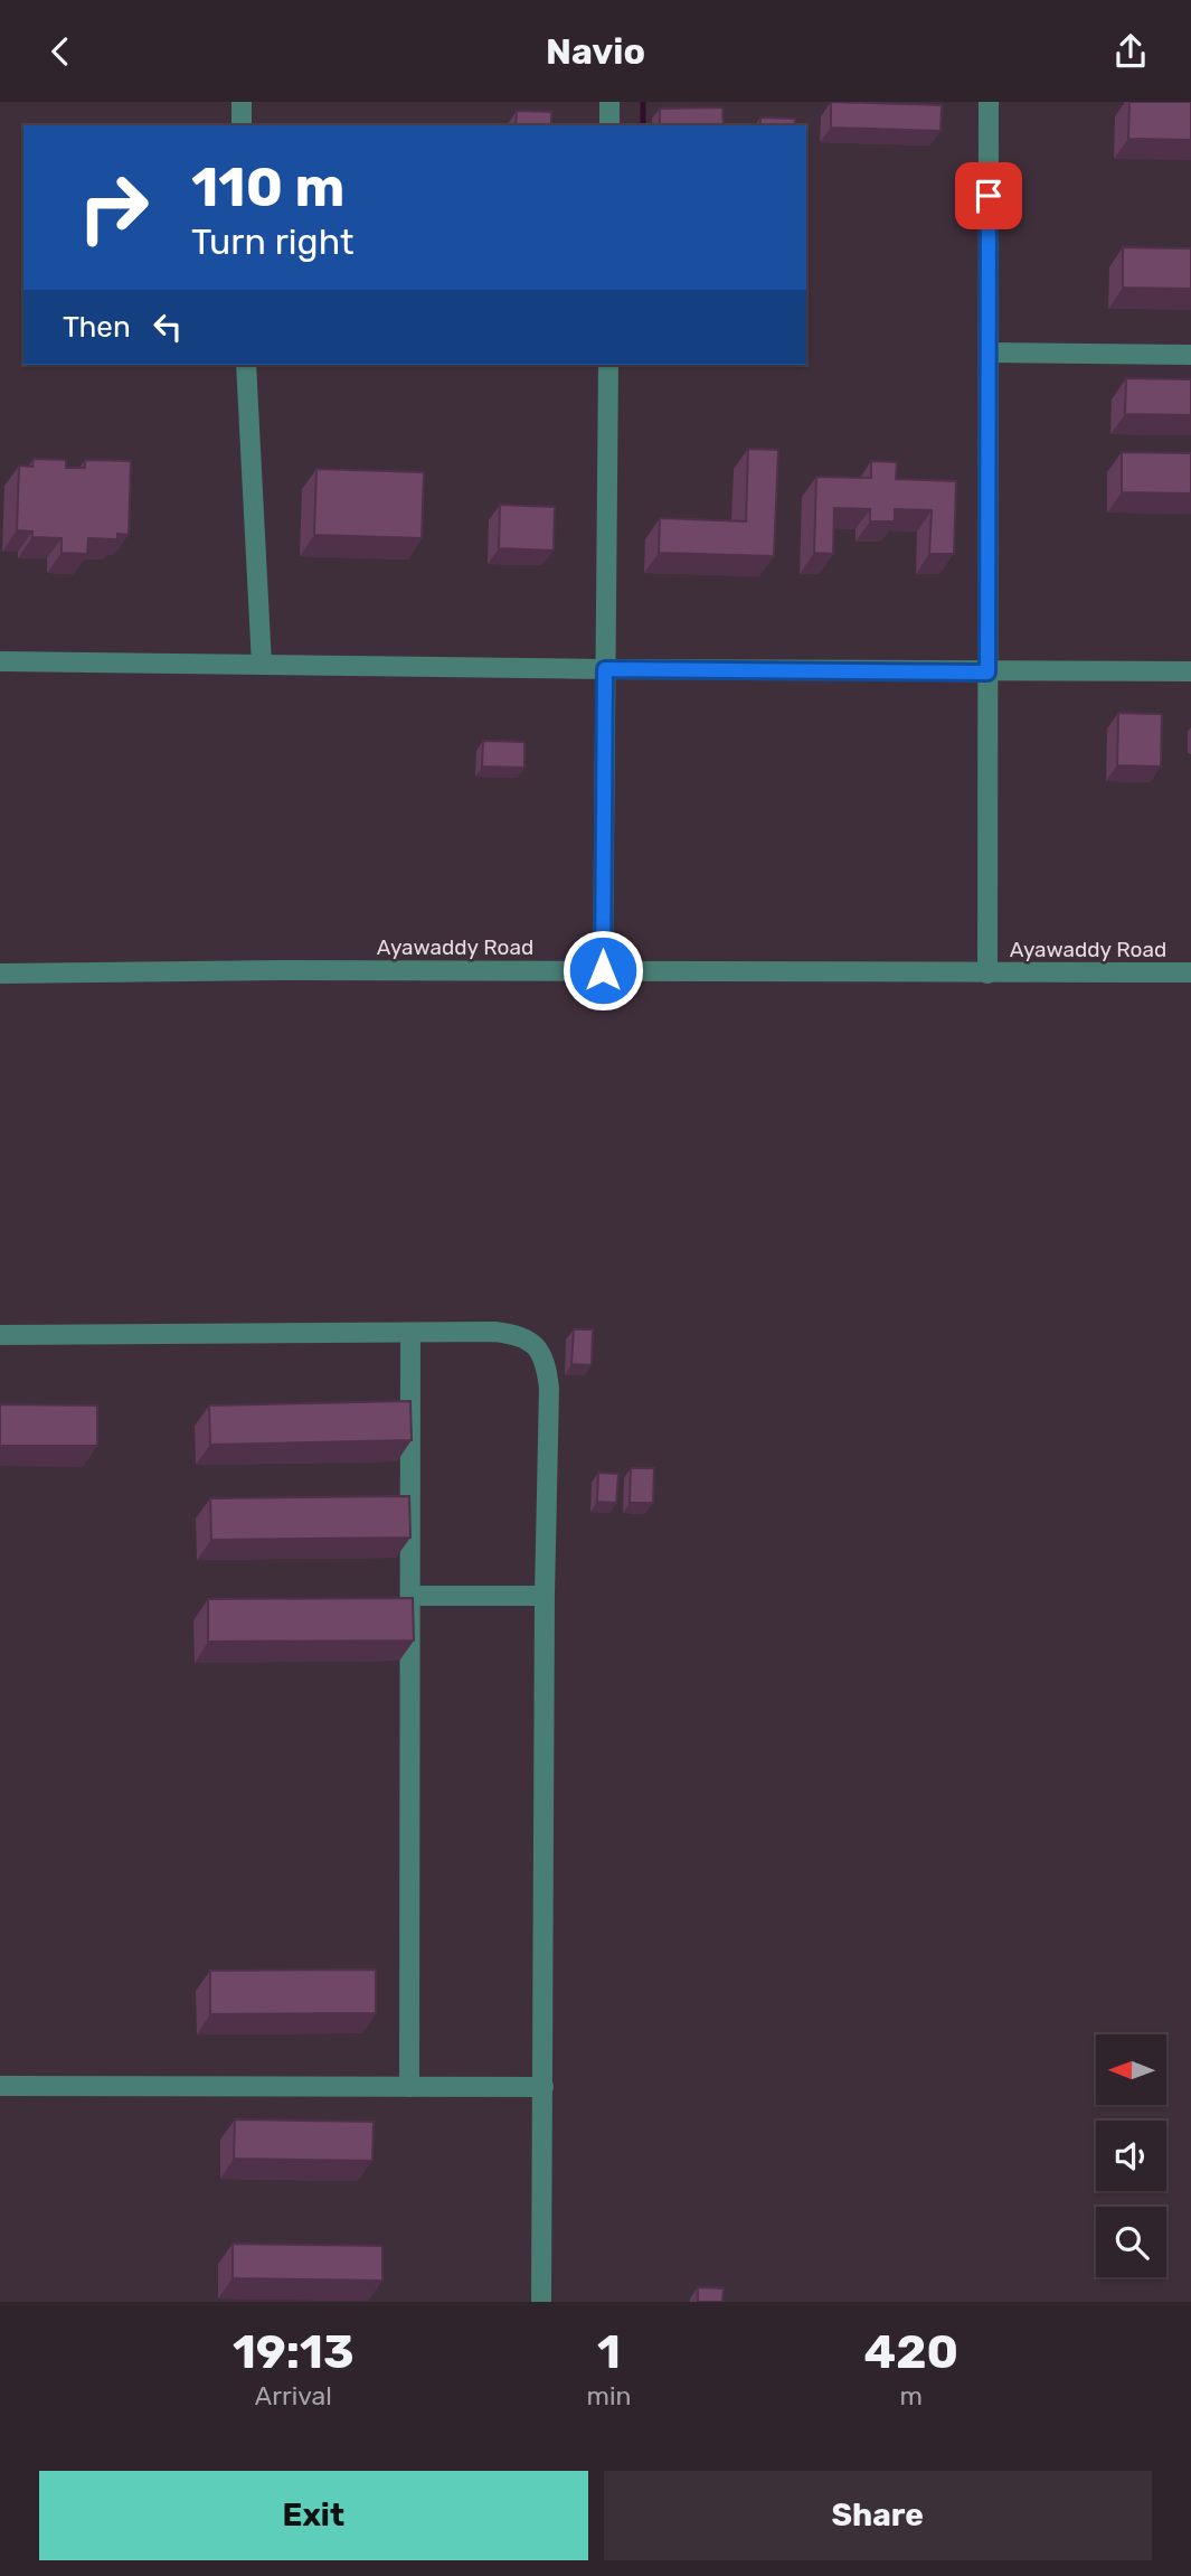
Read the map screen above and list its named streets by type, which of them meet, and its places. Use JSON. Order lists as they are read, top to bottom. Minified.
{"streets":{"street":["Ayawaddy Road"]},"north":"left","page":{"header":"Navio","turn":["110 m","Turn right"],"then":"Then","eta":["19:13","Arrival","1","min","420","m"],"buttons":["Exit","Share"]}}
